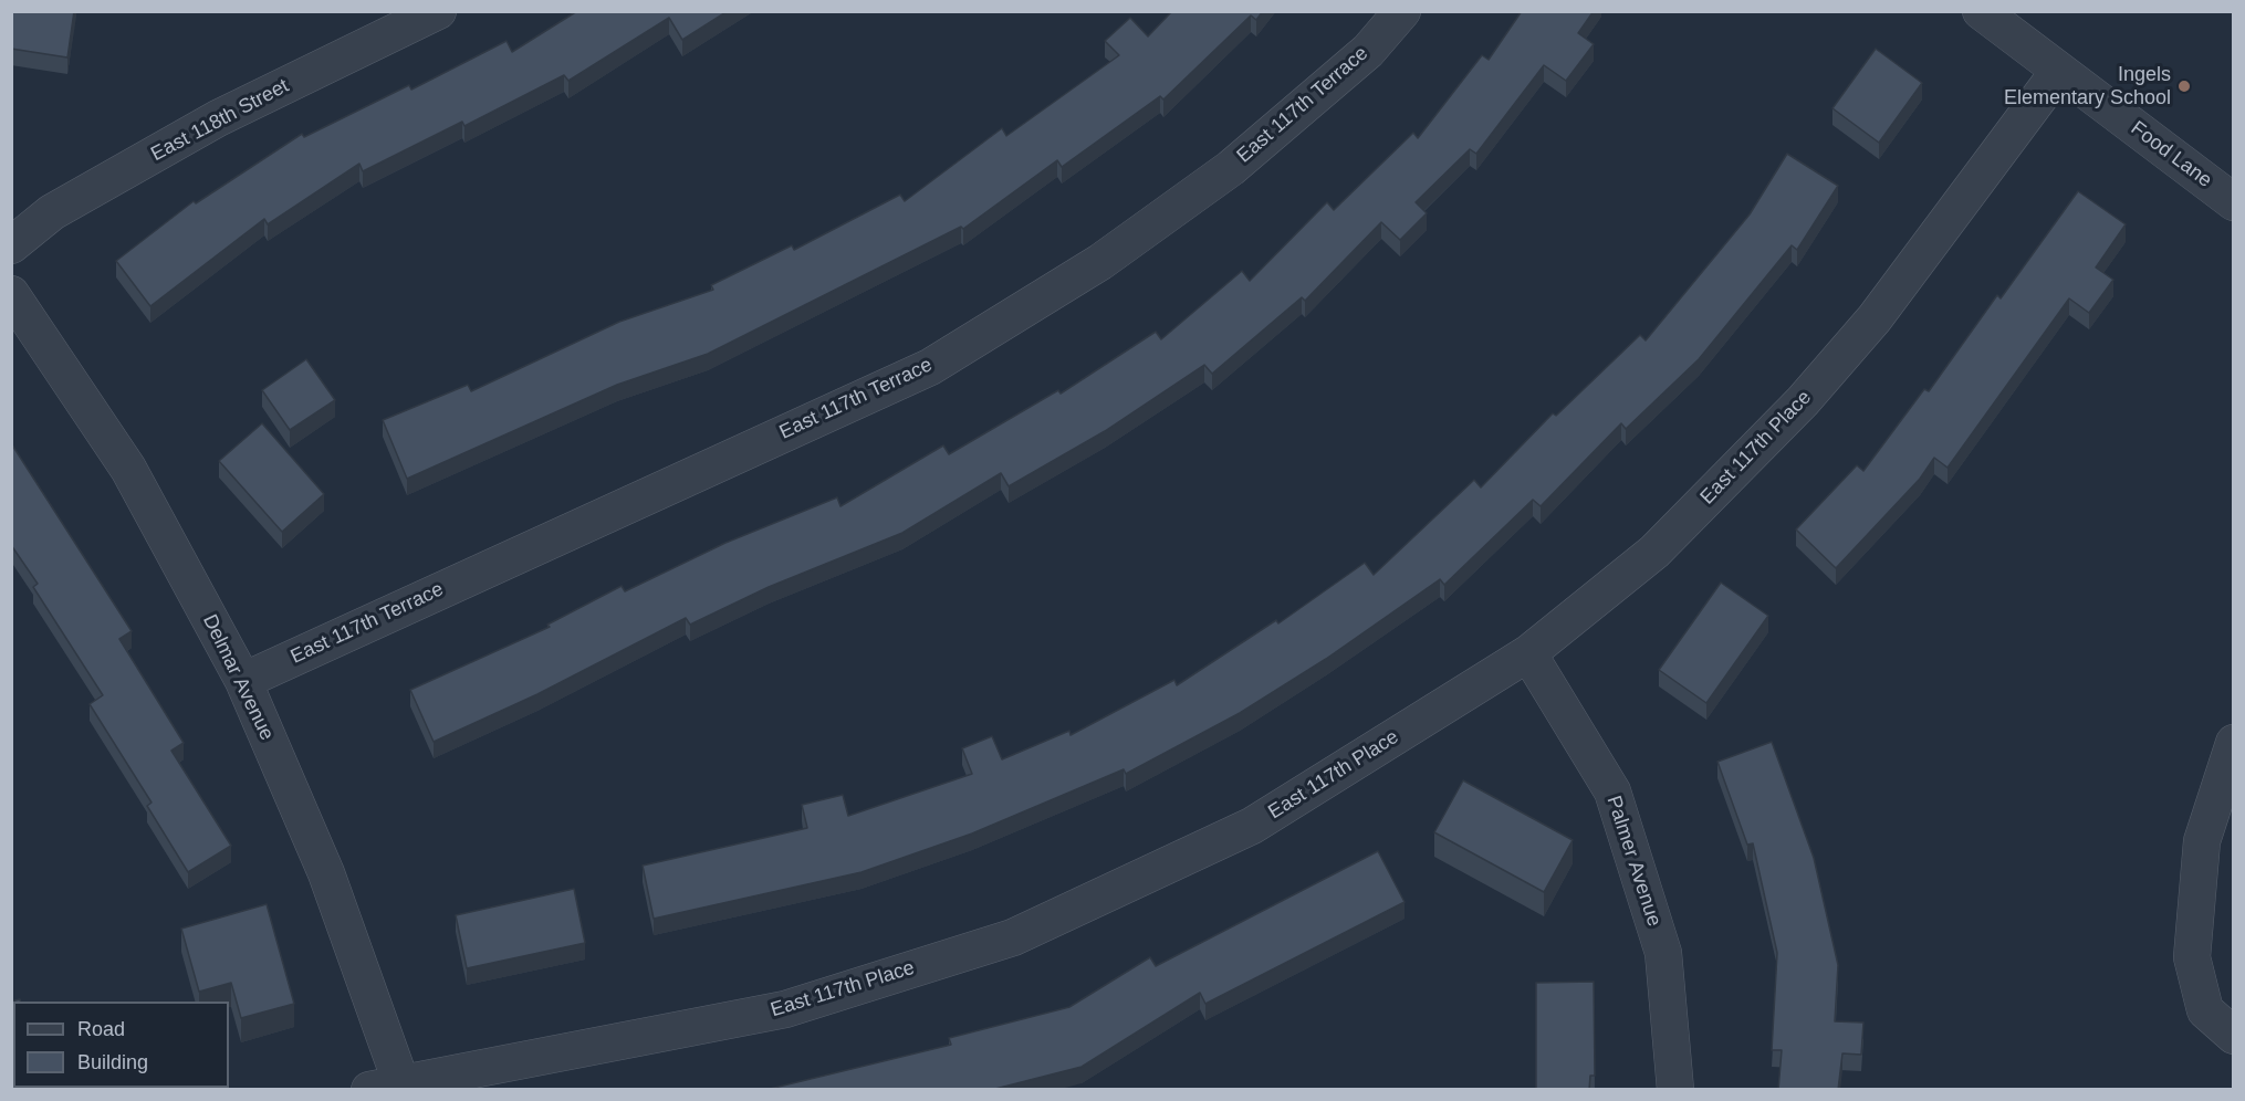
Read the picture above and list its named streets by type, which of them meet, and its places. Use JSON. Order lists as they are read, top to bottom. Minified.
{"streets":{"street":["East 117th Terrace","East 118th Street","Food Lane","East 117th Place","Delmar Avenue","Palmer Avenue"]},"crossings":[["East 117th Terrace","Delmar Avenue"],["Food Lane","East 117th Place"],["East 117th Place","Delmar Avenue"],["East 117th Place","Palmer Avenue"]],"places":["Ingels Elementary School"],"legend":["Road","Building"]}
